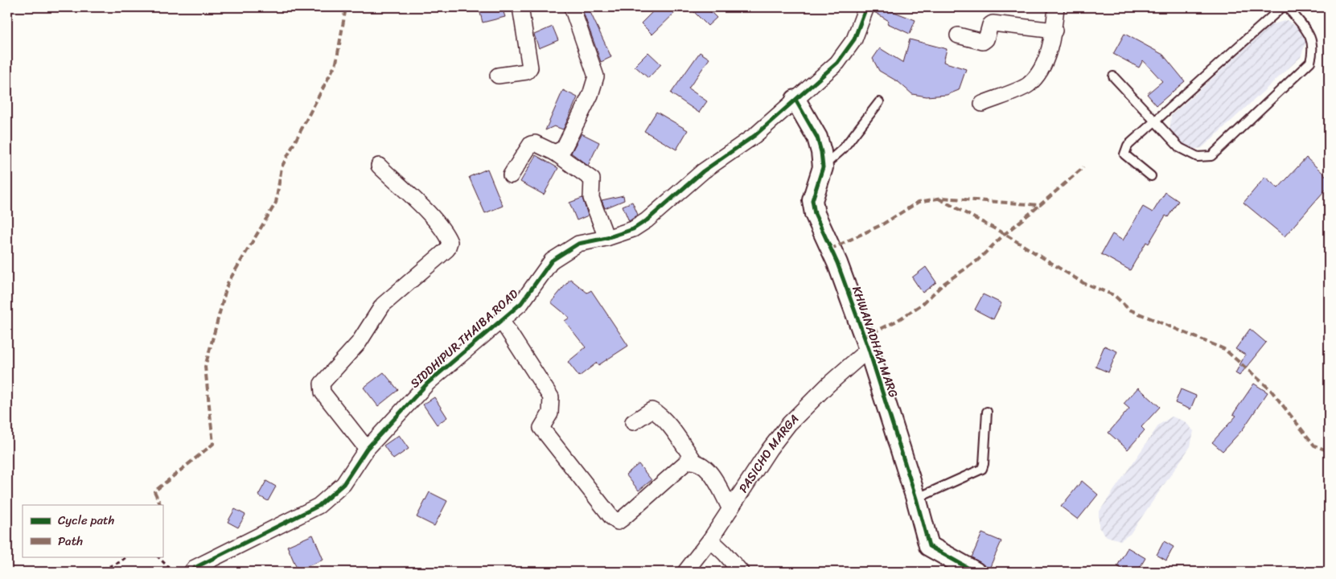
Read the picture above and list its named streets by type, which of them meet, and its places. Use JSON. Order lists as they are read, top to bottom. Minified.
{"streets":{"street":["SIDDHIPUR THAIBA ROAD","KHWANADHAA MARG","PASICHO MARGA"]},"crossings":[["SIDDHIPUR THAIBA ROAD","KHWANADHAA MARG"],["KHWANADHAA MARG","PASICHO MARGA"]],"legend":["Cycle path","Path"]}
